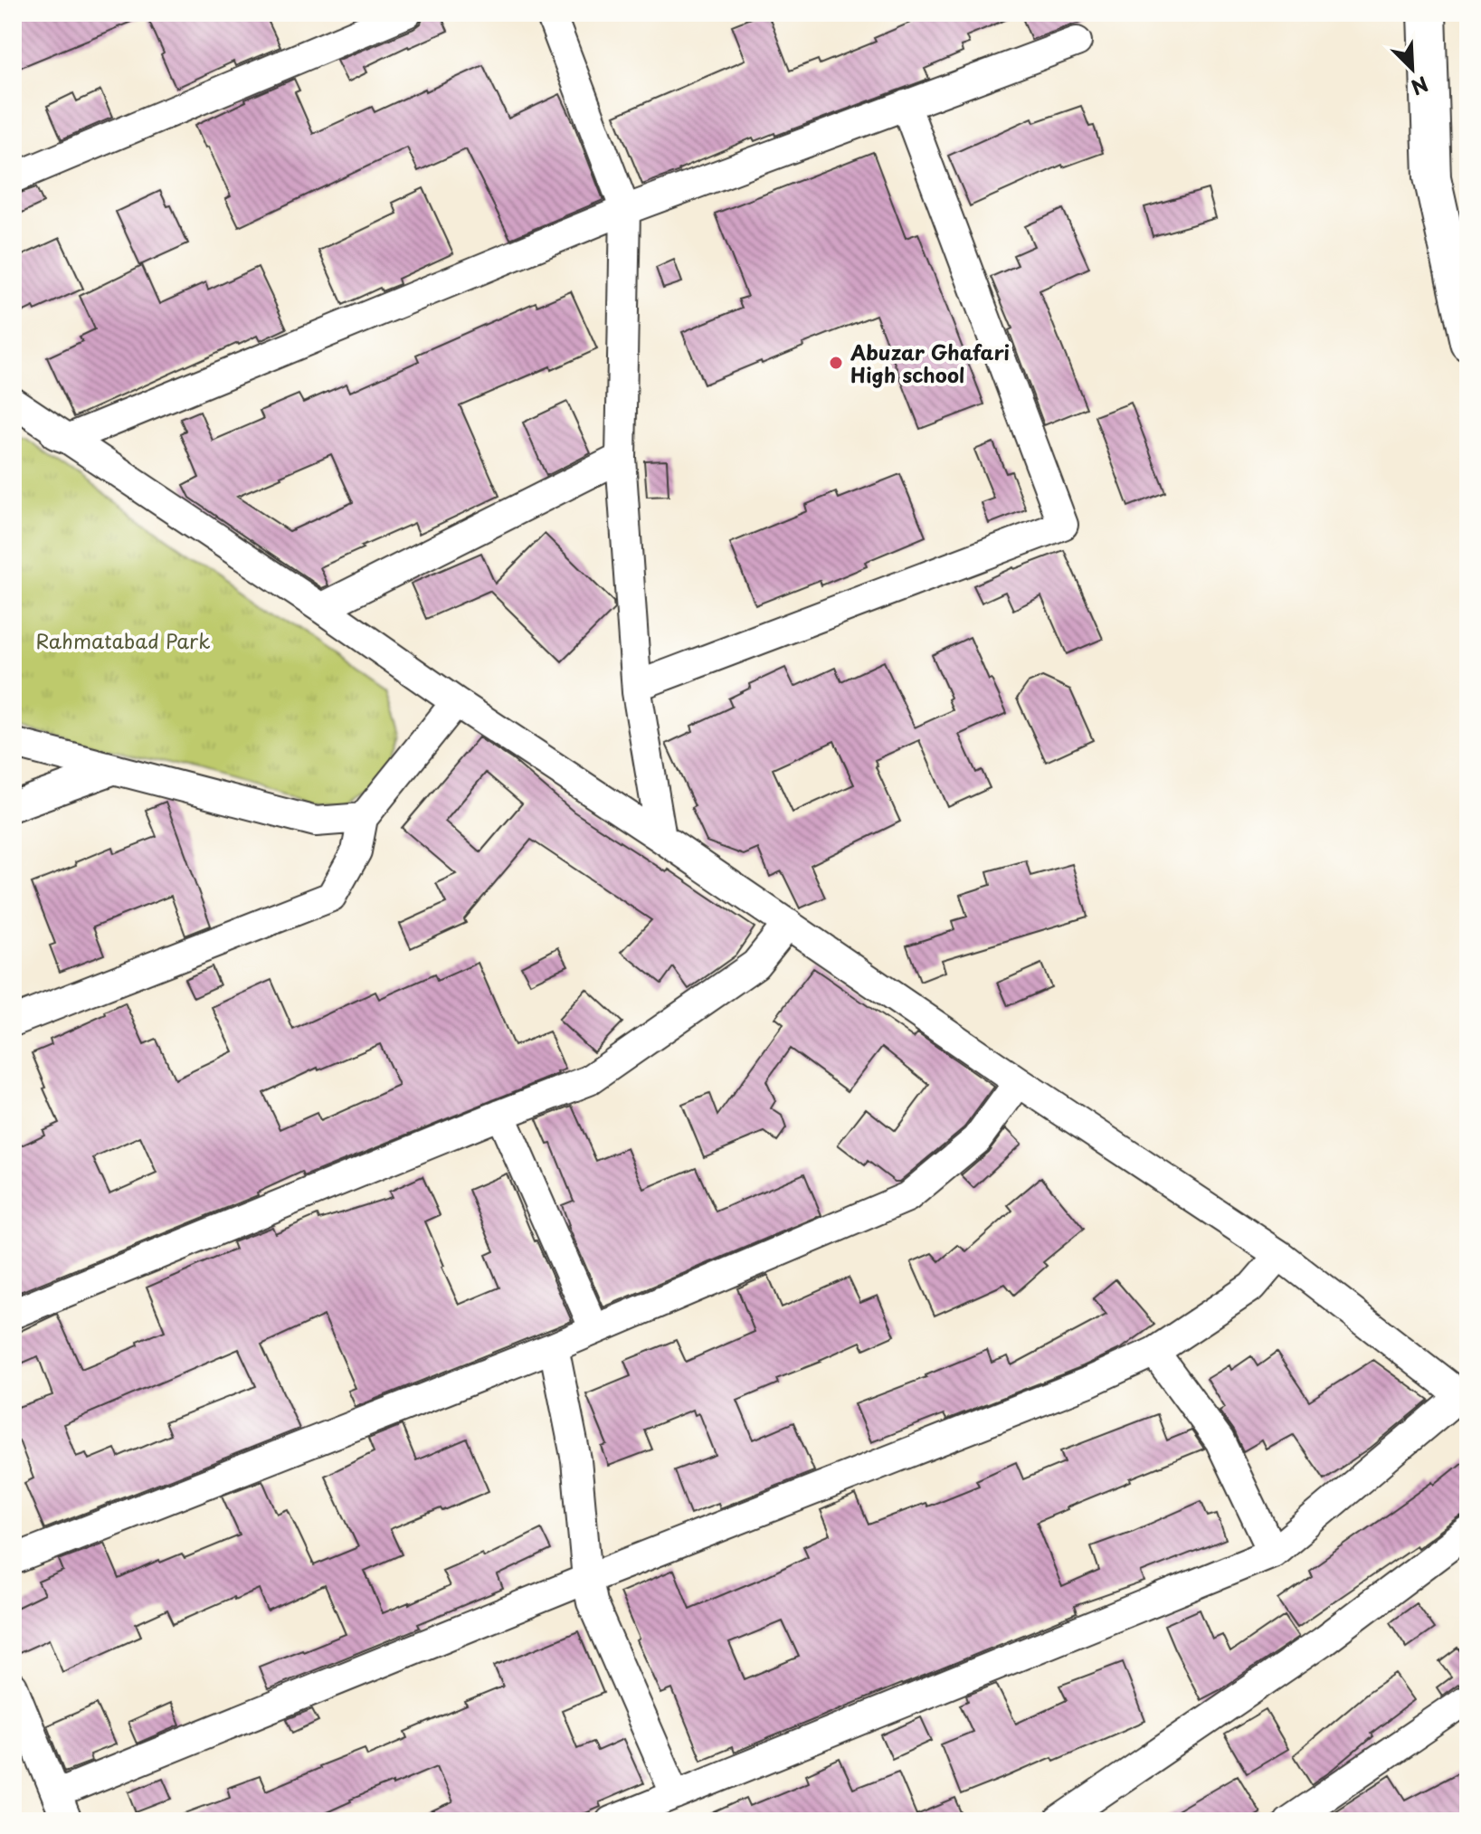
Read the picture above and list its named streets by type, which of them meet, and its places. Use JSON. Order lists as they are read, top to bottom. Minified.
{"parks":["Rahmatabad Park"],"places":["Abuzar Ghafari High school"],"north":"bottom right"}
